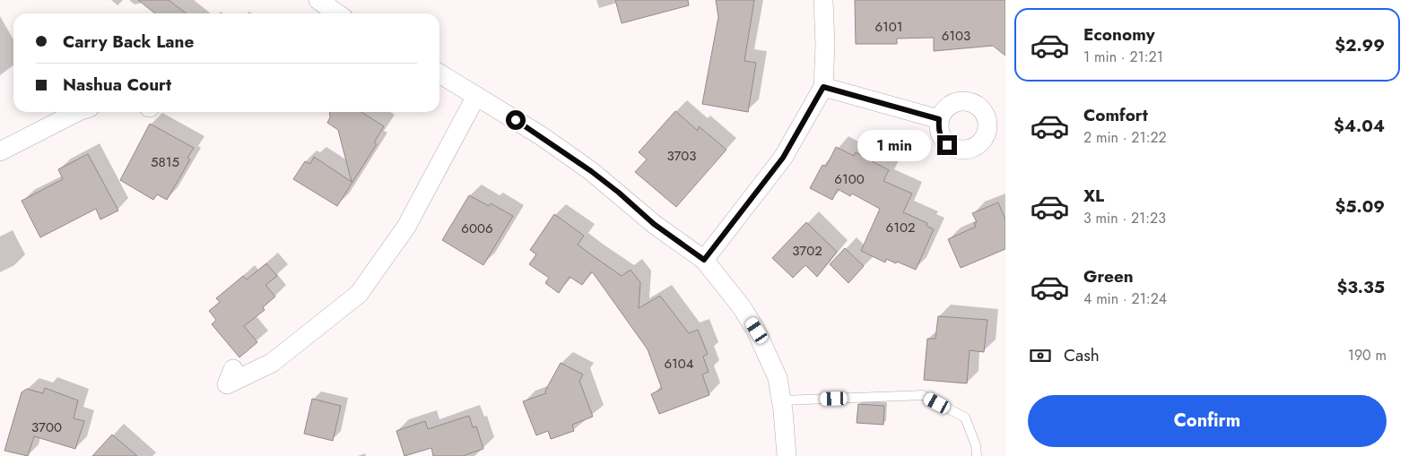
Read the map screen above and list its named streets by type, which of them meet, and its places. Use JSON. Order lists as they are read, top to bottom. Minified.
{"house_numbers":["6101","6103","3703","5815","6100","6102","6006","3702","6104","3700"],"page":{"list":[{"name":"Economy","note":"1 min · 21:21","value":"$2.99"},{"name":"Comfort","note":"2 min · 21:22","value":"$4.04"},{"name":"XL","note":"3 min · 21:23","value":"$5.09"},{"name":"Green","note":"4 min · 21:24","value":"$3.35"}],"banner":["Carry Back Lane","Nashua Court"],"bubble":"1 min","pay":["Cash","190 m"],"buttons":"Confirm"}}
